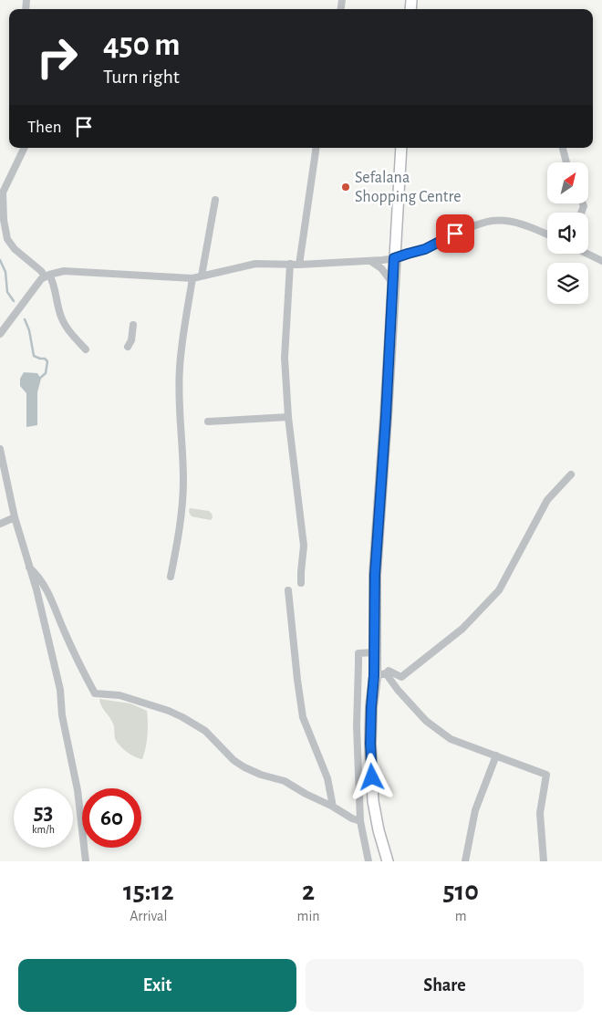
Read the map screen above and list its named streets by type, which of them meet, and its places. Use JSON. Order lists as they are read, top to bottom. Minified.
{"places":["Sefalana Shopping Centre"],"north":"top right","page":{"turn":["450 m","Turn right"],"then":"Then","speed":"53 km/h","limit":"60","eta":["15:12","Arrival","2","min","510","m"],"buttons":["Exit","Share"]}}
